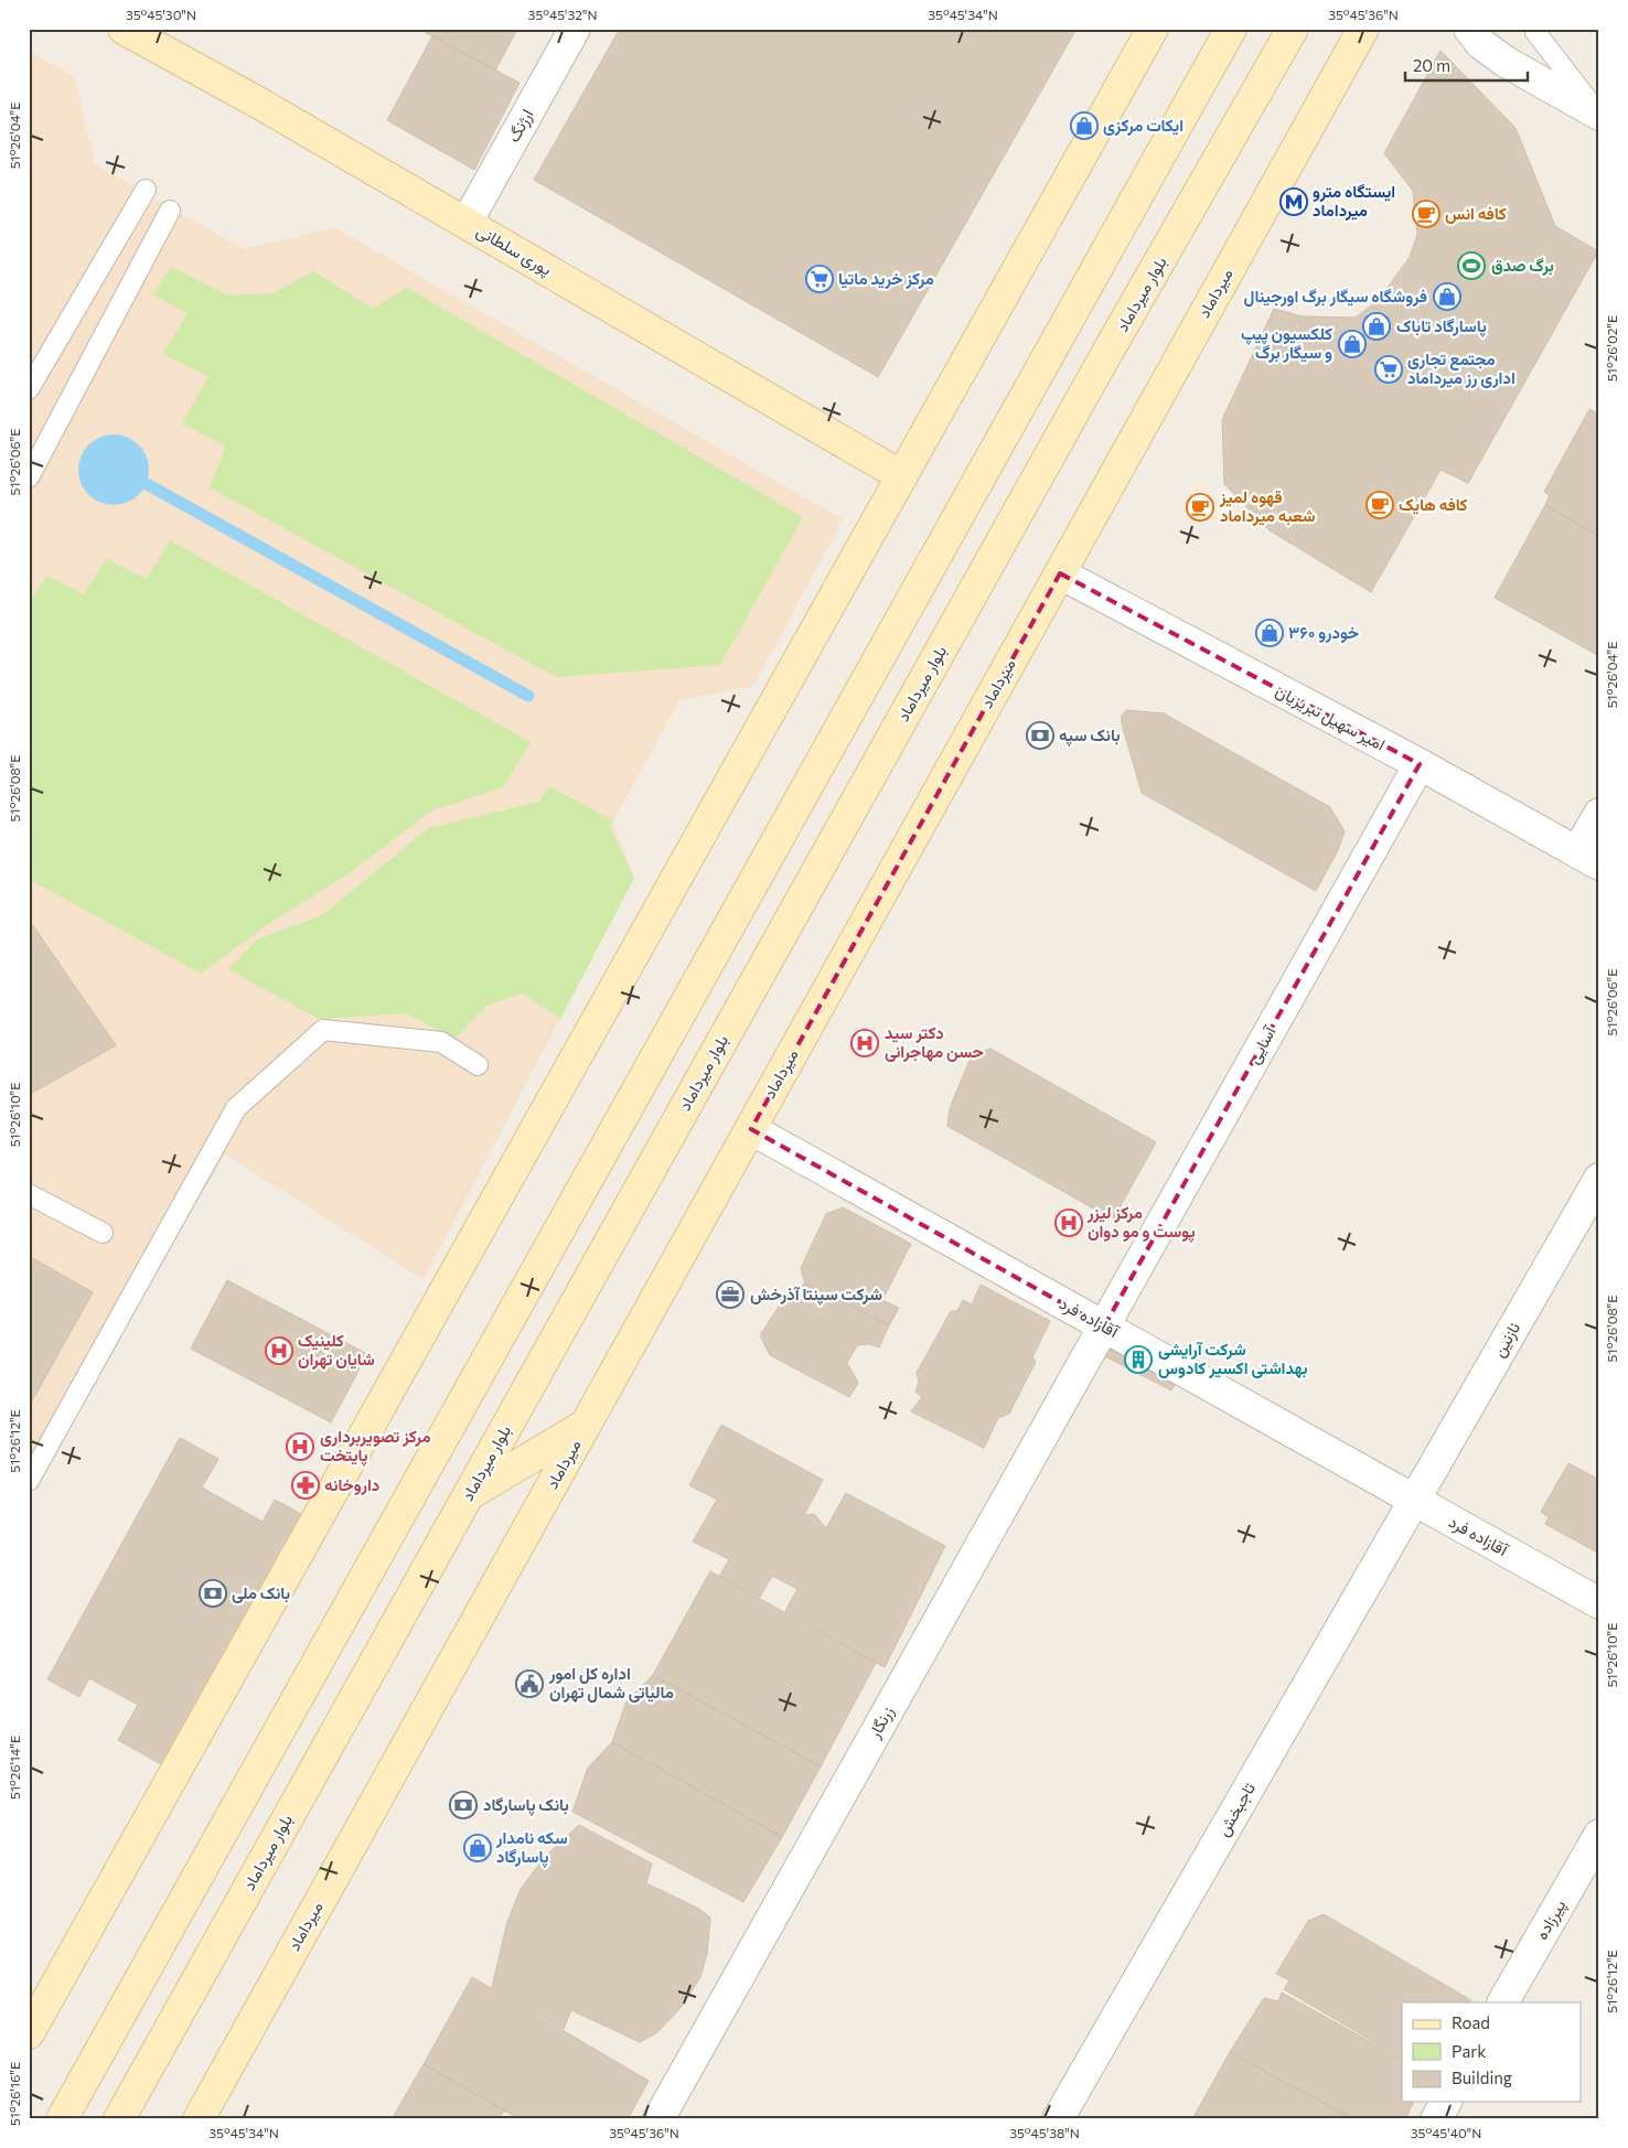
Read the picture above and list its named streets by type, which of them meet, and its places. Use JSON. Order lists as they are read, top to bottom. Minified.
{"streets":{"main road":["پوری سلطانی","میرداماد","بلوار میرداماد"],"street":["ارژنگ","امیر سهیل تبریزیان","آسایی","آقازاده فرد","نازنین","زرنگار","تاجبخش","پیرزاده"]},"crossings":[["ارژنگ","پوری سلطانی"],["میرداماد","امیر سهیل تبریزیان"],["میرداماد","آقازاده فرد"],["امیر سهیل تبریزیان","آسایی"],["آسایی","آقازاده فرد"],["آسایی","زرنگار"],["آقازاده فرد","نازنین"],["آقازاده فرد","زرنگار"],["آقازاده فرد","تاجبخش"],["نازنین","تاجبخش"]],"places":{"shop":["ایکات مرکزی","فروشگاه سیگار برگ اورجینال","پاسارگاد تاباک","کلکسیون پیپ و سیگار برگ","خودرو ۳۶۰","سکه نامدار پاسارگاد"],"metro station":["ایستگاه مترو میرداماد"],"cafe":["کافه انس","کافه هایک","قهوه لمیز شعبه میرداماد"],"sports":["برگ صدق"],"supermarket":["مرکز خرید ماتیا","مجتمع تجاری اداری رز میرداماد"],"bank":["بانک سپه","بانک ملی","بانک پاسارگاد"],"hospital":["دکتر سید حسن مهاجرانی","مرکز لیزر پوست و مو دوان","کلینیک شایان تهران","مرکز تصویربرداری پایتخت"],"office":["شرکت سپنتا آذرخش"],"building":["شرکت آرایشی بهداشتی اکسیر کادوس"],"pharmacy":["داروخانه"],"public building":["اداره کل امور مالیاتی شمال تهران"]},"legend":["Road","Park","Building"],"scale_bar":"20 m","coordinates":["35°45'30\"N","35°45'32\"N","35°45'34\"N","35°45'36\"N","51°26'04\"E","51°26'02\"E","51°26'06\"E","51°26'08\"E","51°26'10\"E","51°26'12\"E","51°26'14\"E","51°26'16\"E","35°45'38\"N","35°45'40\"N"]}
